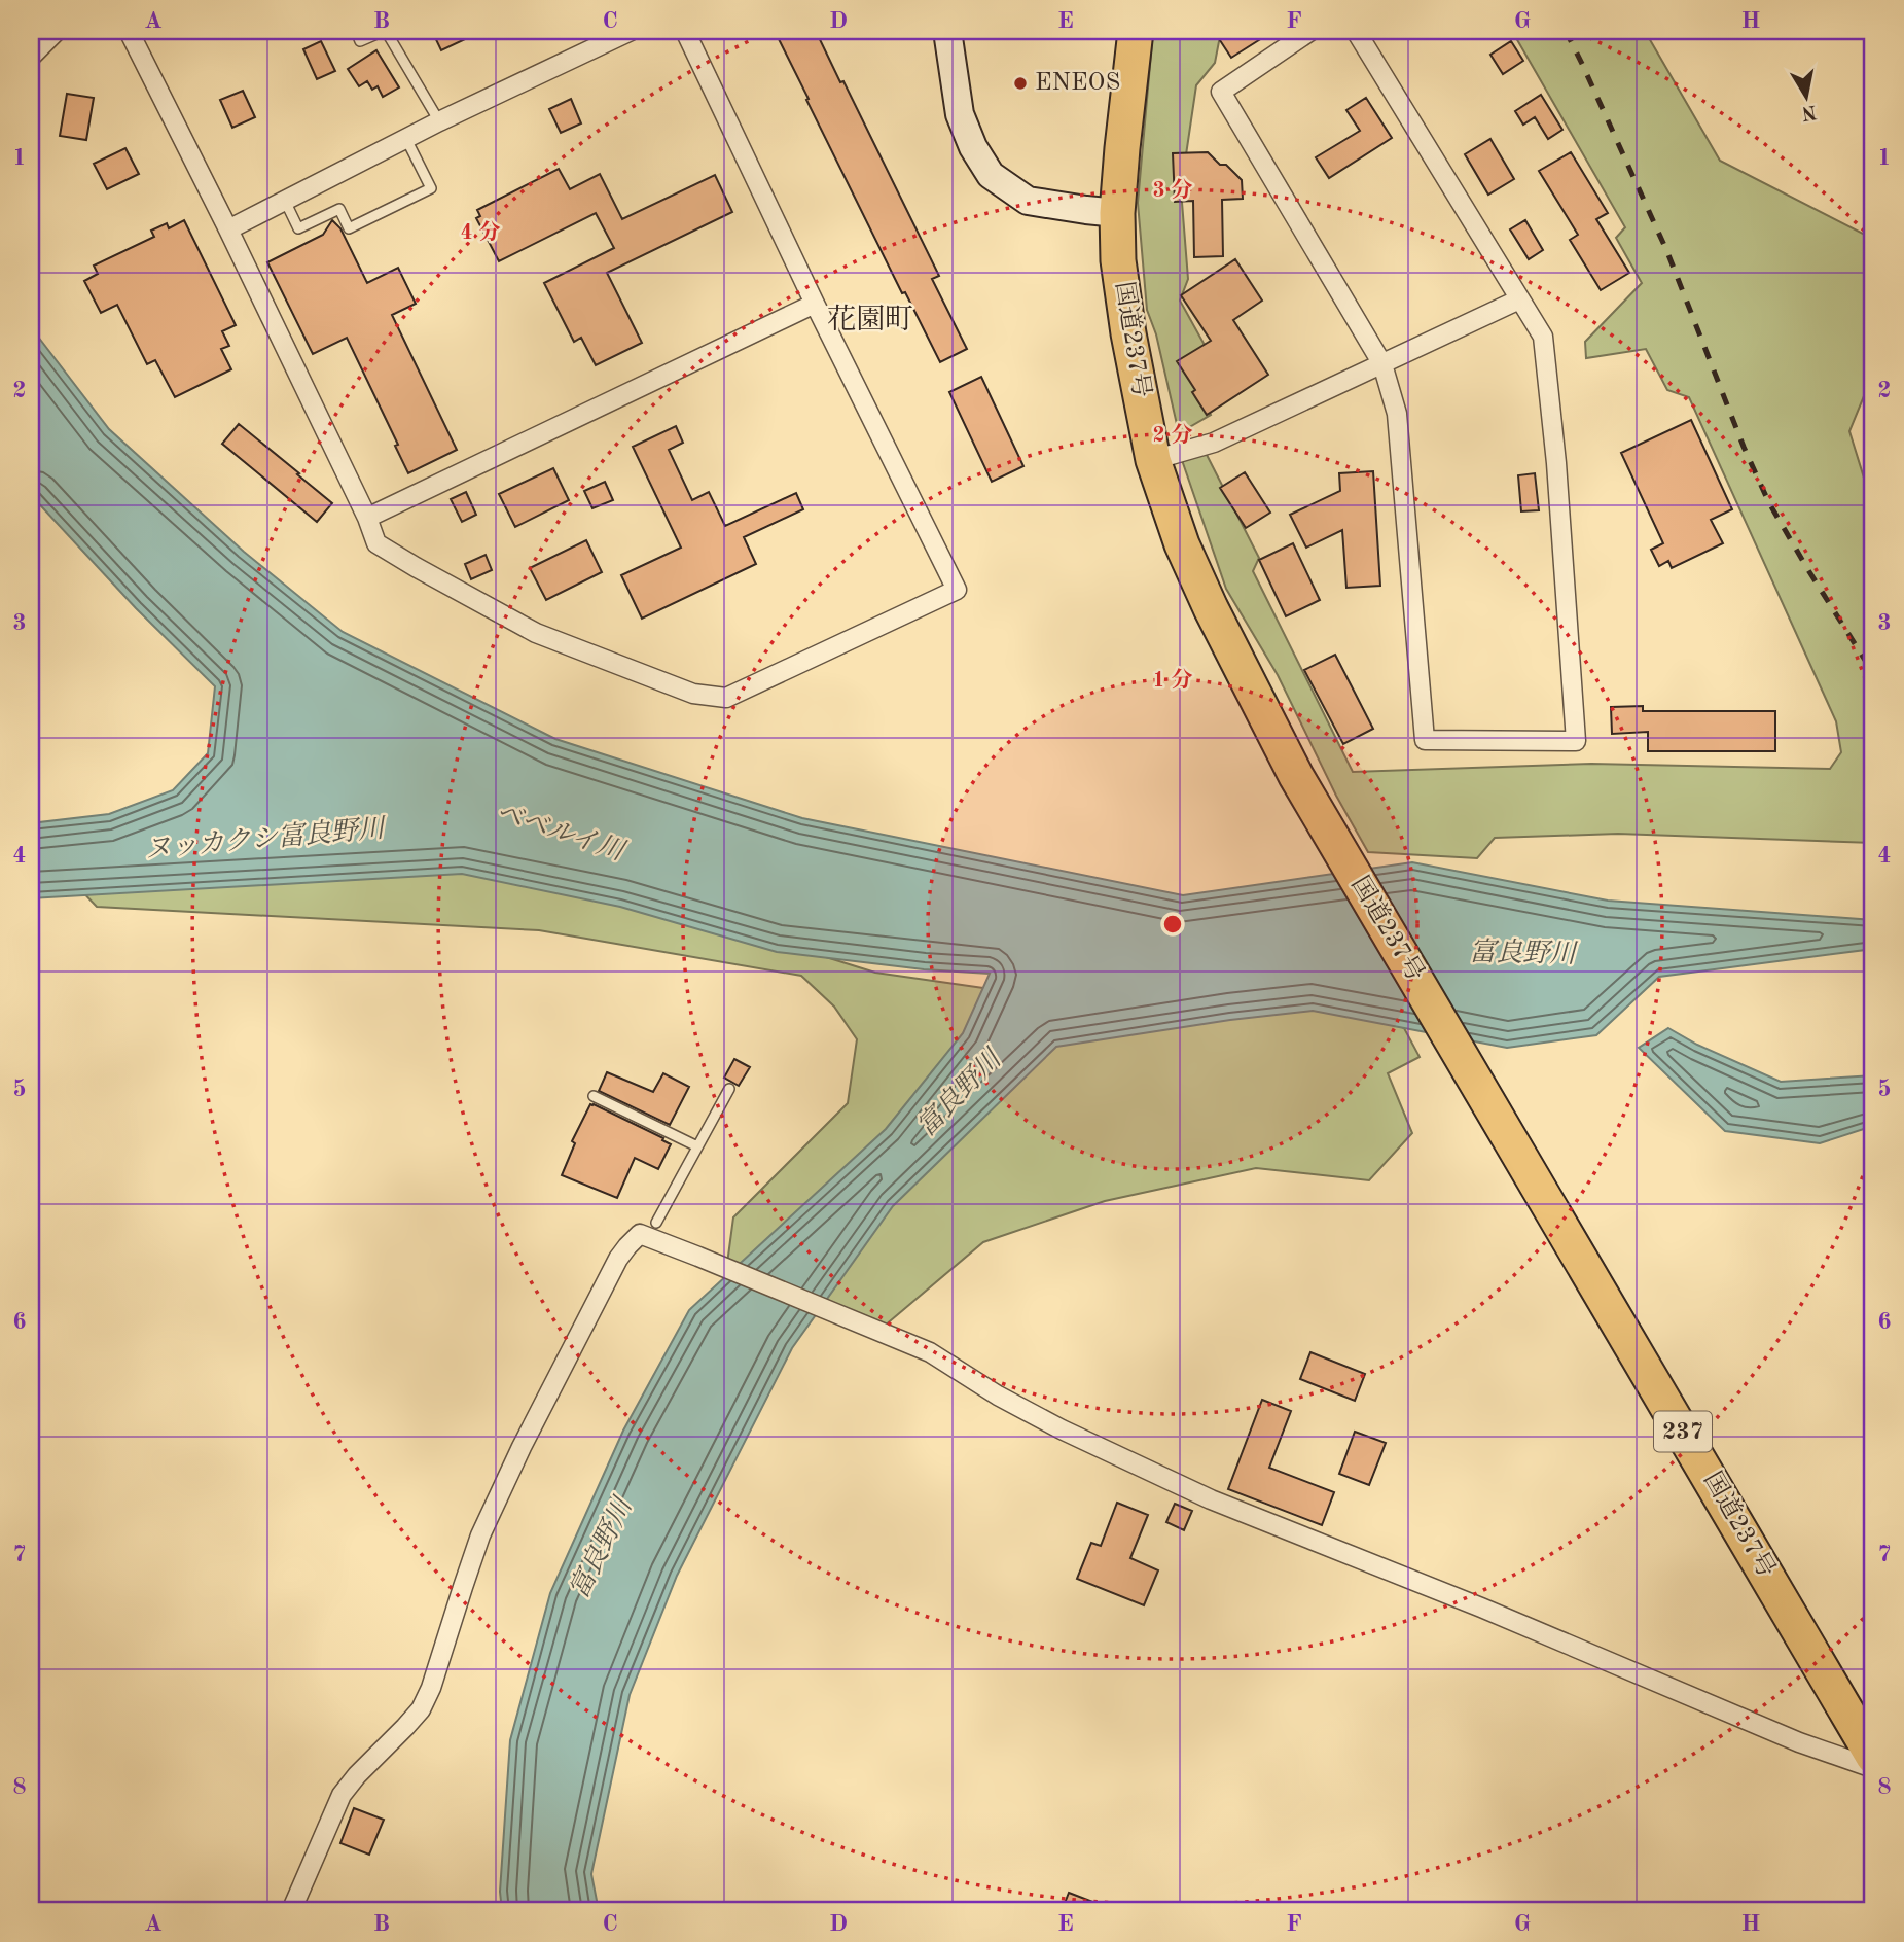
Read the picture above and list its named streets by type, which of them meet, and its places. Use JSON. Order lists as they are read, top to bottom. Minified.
{"streets":{"highway":["国道237号","237"]},"districts":["花園町"],"water":["ベベルイ川","ヌッカクシ富良野川","富良野川"],"places":["ENEOS"],"north":"bottom","grid":{"columns":["A","B","C","D","E","F","G","H"],"rows":["1","2","3","4","5","6","7","8"]},"rings":["3 分","4 分","2 分","1 分"]}
